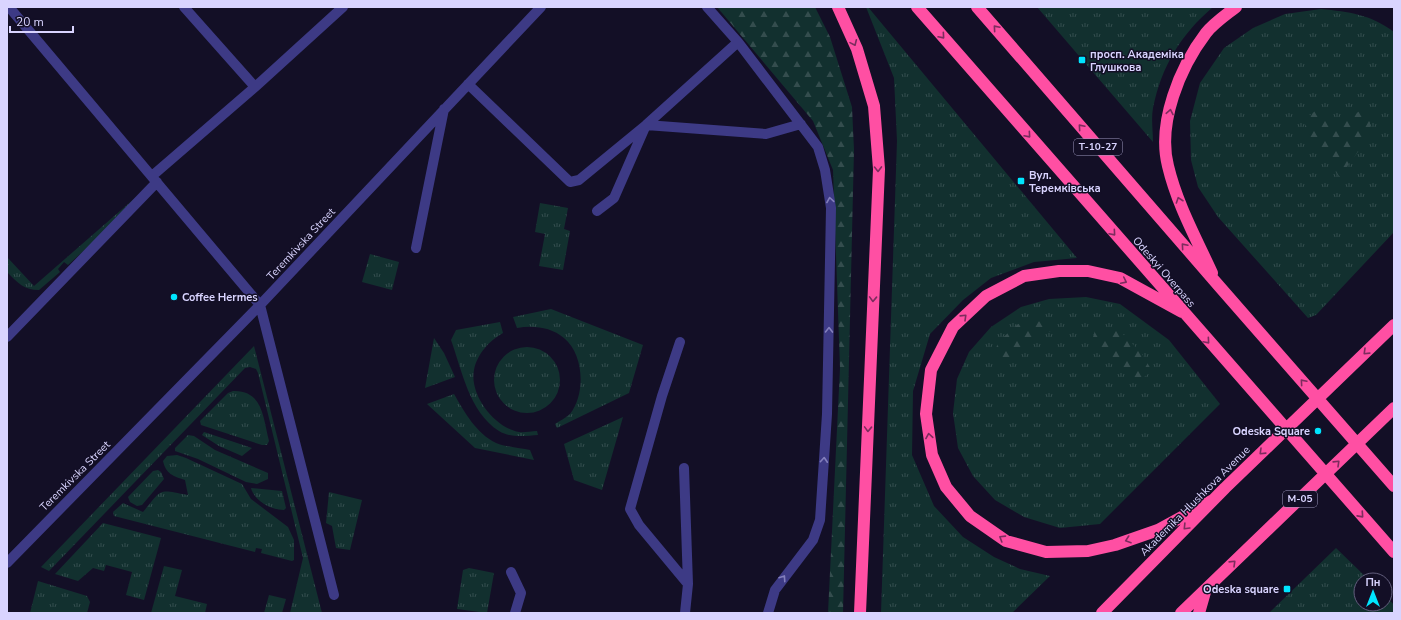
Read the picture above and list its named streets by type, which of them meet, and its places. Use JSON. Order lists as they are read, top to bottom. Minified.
{"streets":{"highway":["Т-10-27","Odeskyi Overpass","М-05","Akademika Hlushkova Avenue"],"street":["Teremkivska Street"]},"places":{"transit":["просп. Академіка Глушкова","Вул. Теремківська","Odeska square"],"other":["Coffee Hermes","Odeska Square"]},"scale_bar":"20 m","north":"top"}
